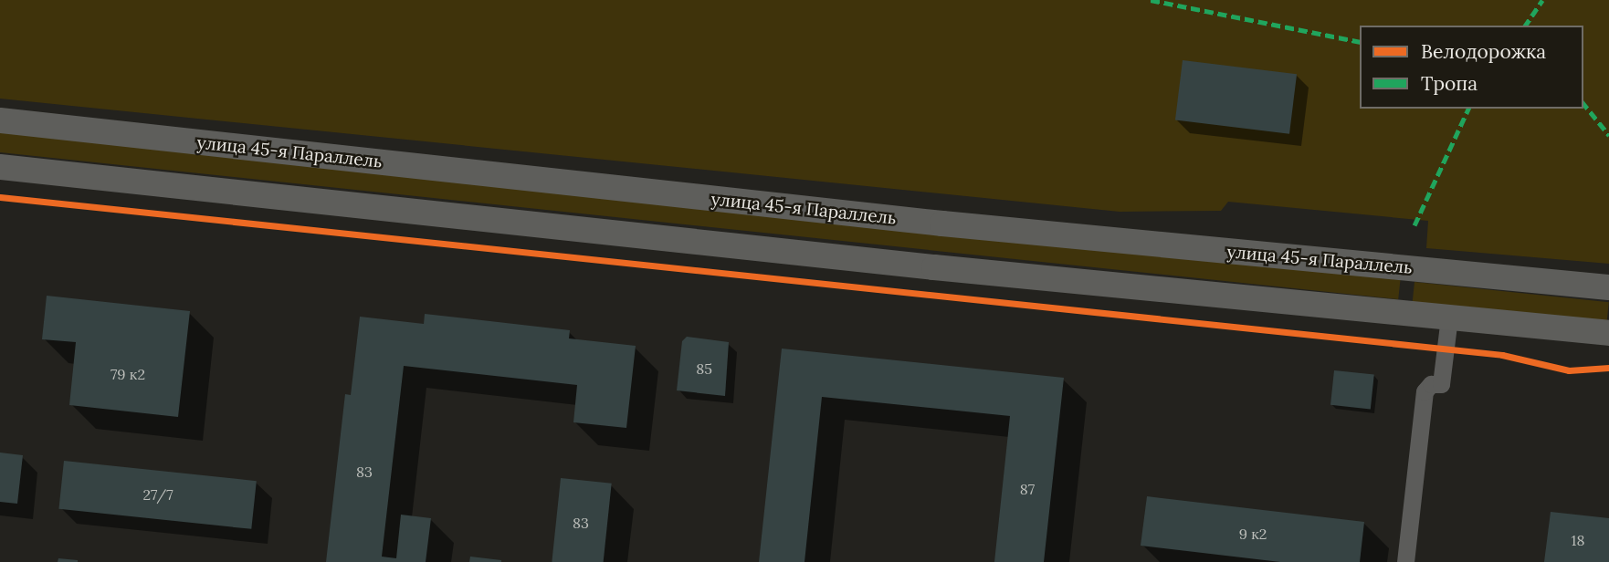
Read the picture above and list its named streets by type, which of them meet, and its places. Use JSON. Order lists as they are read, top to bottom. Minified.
{"streets":{"main road":["улица 45-я Параллель"]},"house_numbers":["85","79 к2","83","87","27/7","83","9 к2","18"],"legend":["Велодорожка","Тропа"]}
